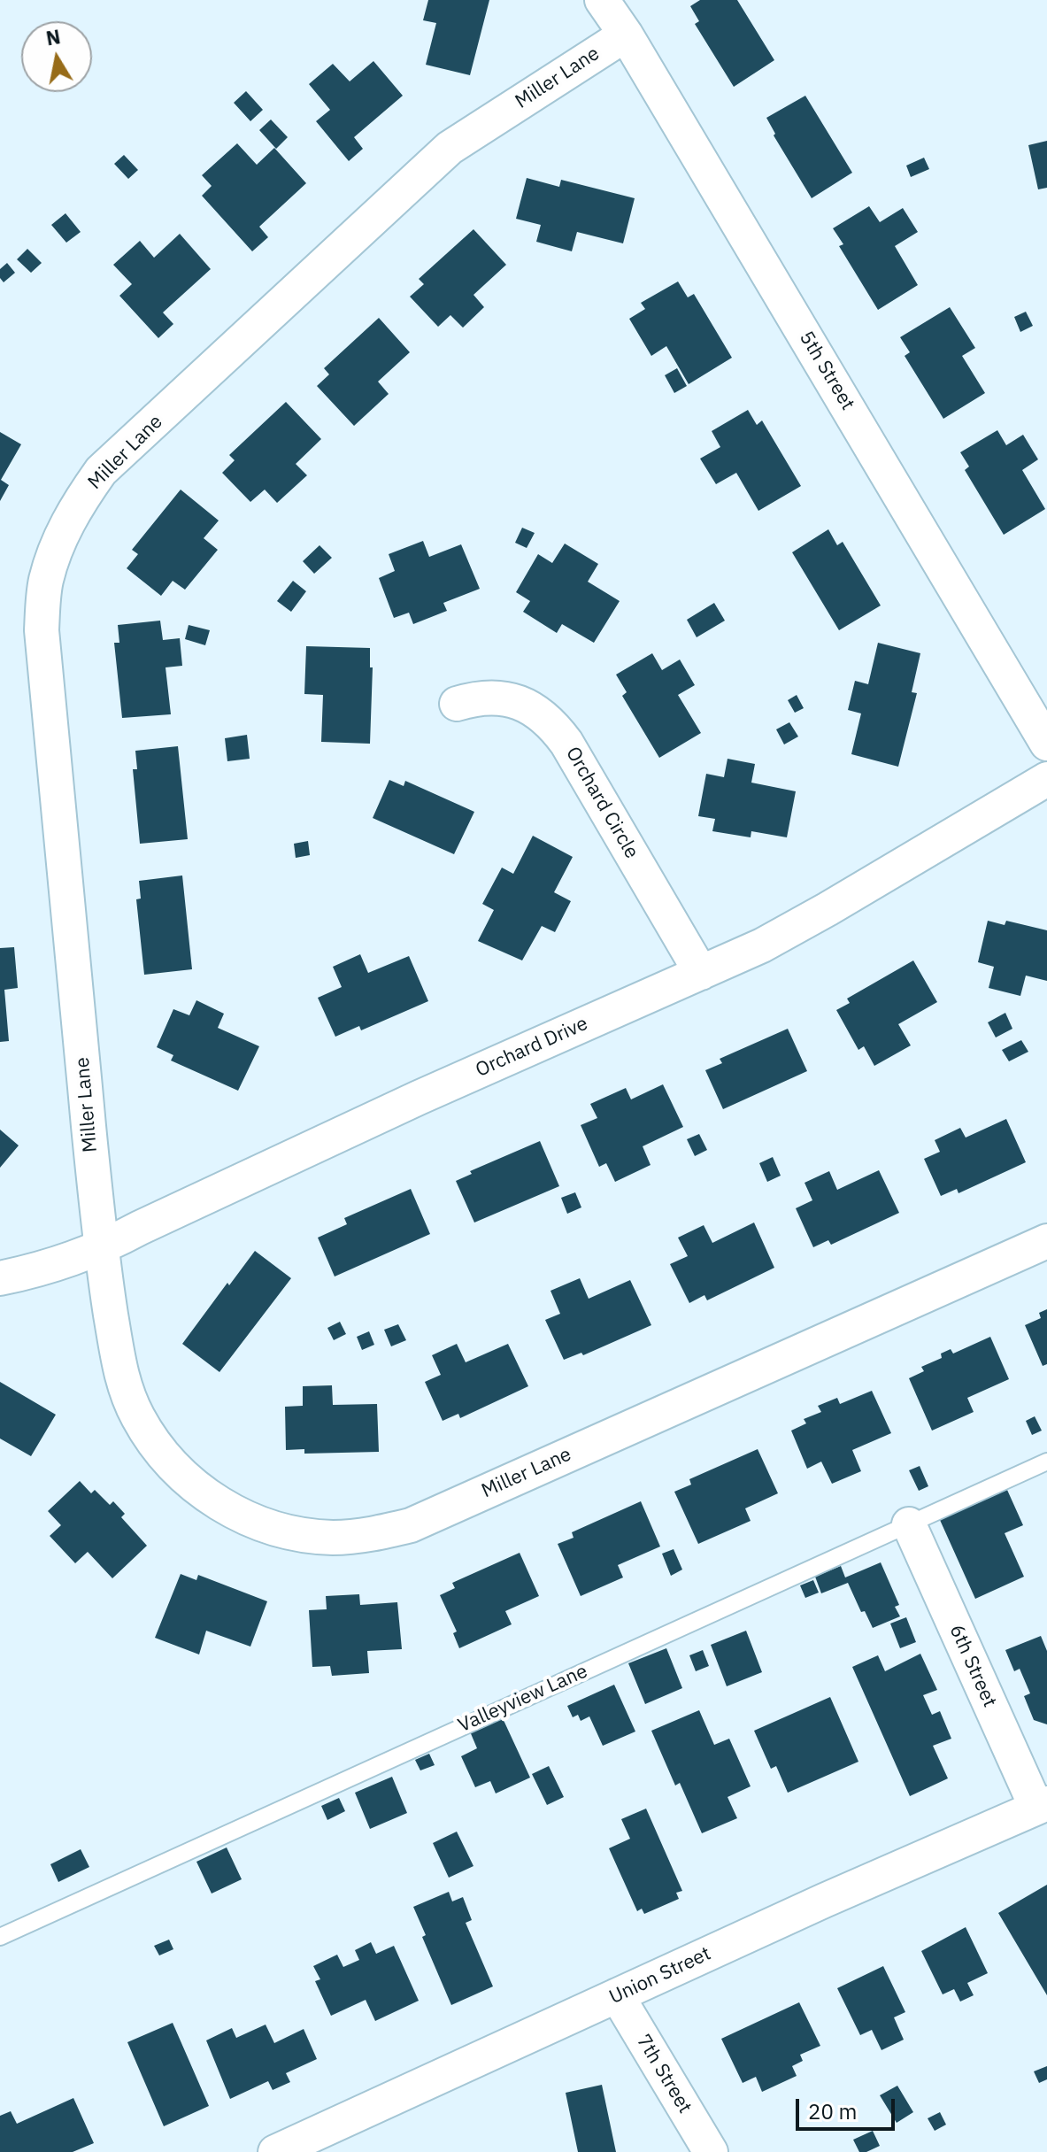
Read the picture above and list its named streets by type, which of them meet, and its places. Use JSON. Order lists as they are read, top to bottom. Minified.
{"streets":{"street":["Miller Lane","5th Street","Orchard Circle","Orchard Drive","6th Street","Union Street","7th Street"],"lane":["Valleyview Lane"]},"crossings":[["Miller Lane","5th Street"],["Miller Lane","Orchard Drive"],["Orchard Circle","Orchard Drive"],["6th Street","Valleyview Lane"],["6th Street","Union Street"],["Union Street","7th Street"]],"scale_bar":"20 m","north":"top"}
